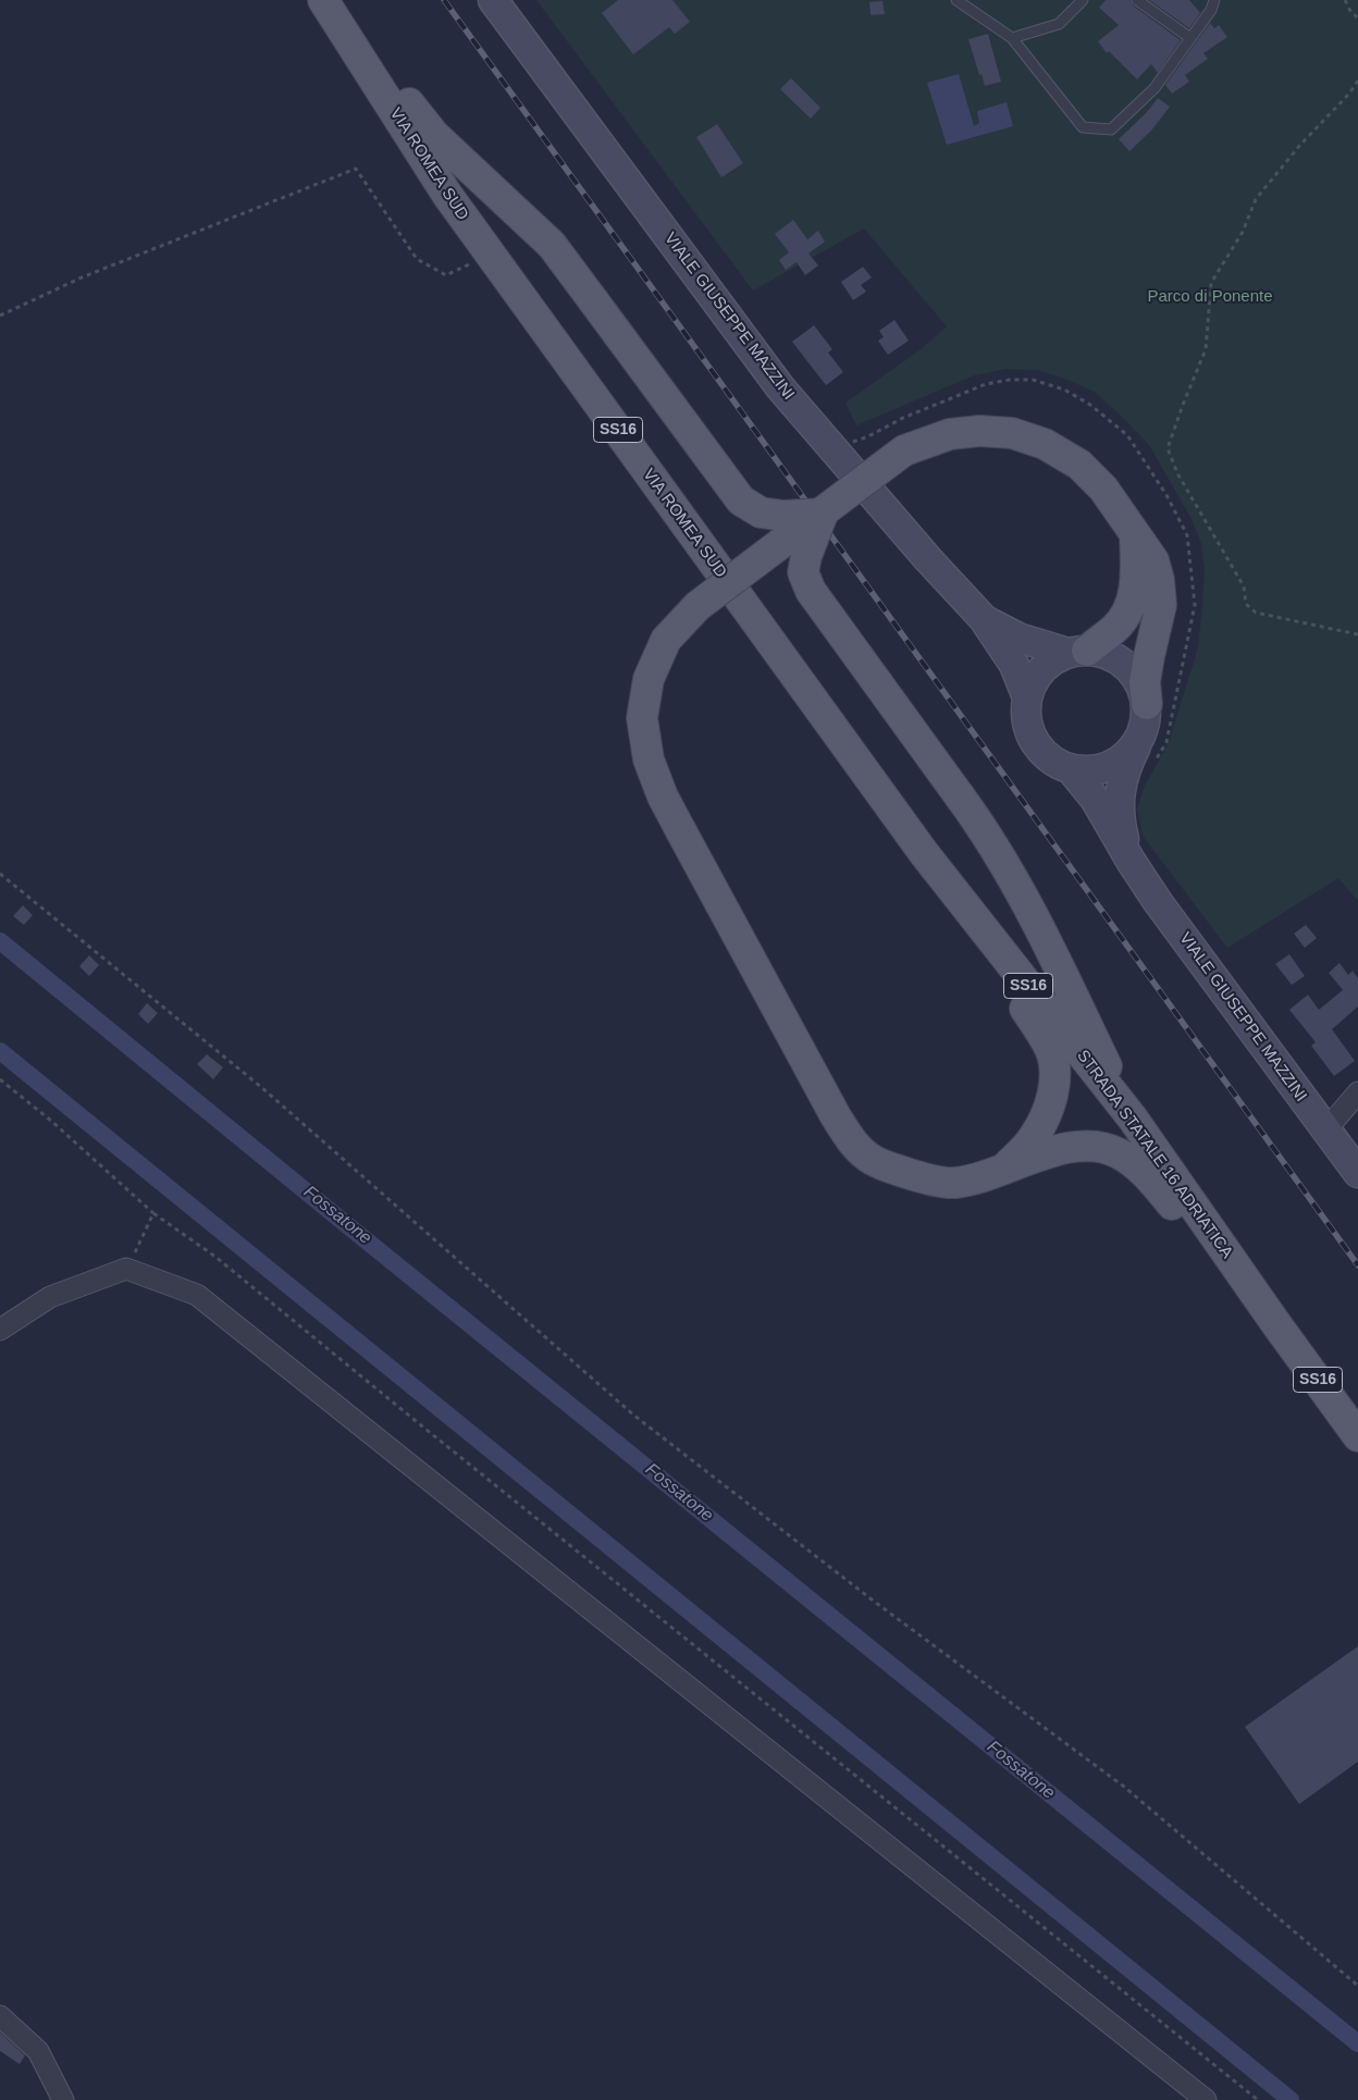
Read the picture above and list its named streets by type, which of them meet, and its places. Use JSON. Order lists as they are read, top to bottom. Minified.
{"streets":{"main road":["VIA ROMEA SUD","SS16","STRADA STATALE 16 ADRIATICA"],"street":["VIALE GIUSEPPE MAZZINI"]},"crossings":[["VIA ROMEA SUD","STRADA STATALE 16 ADRIATICA"]],"water":["Fossatone"],"parks":["Parco di Ponente"]}
